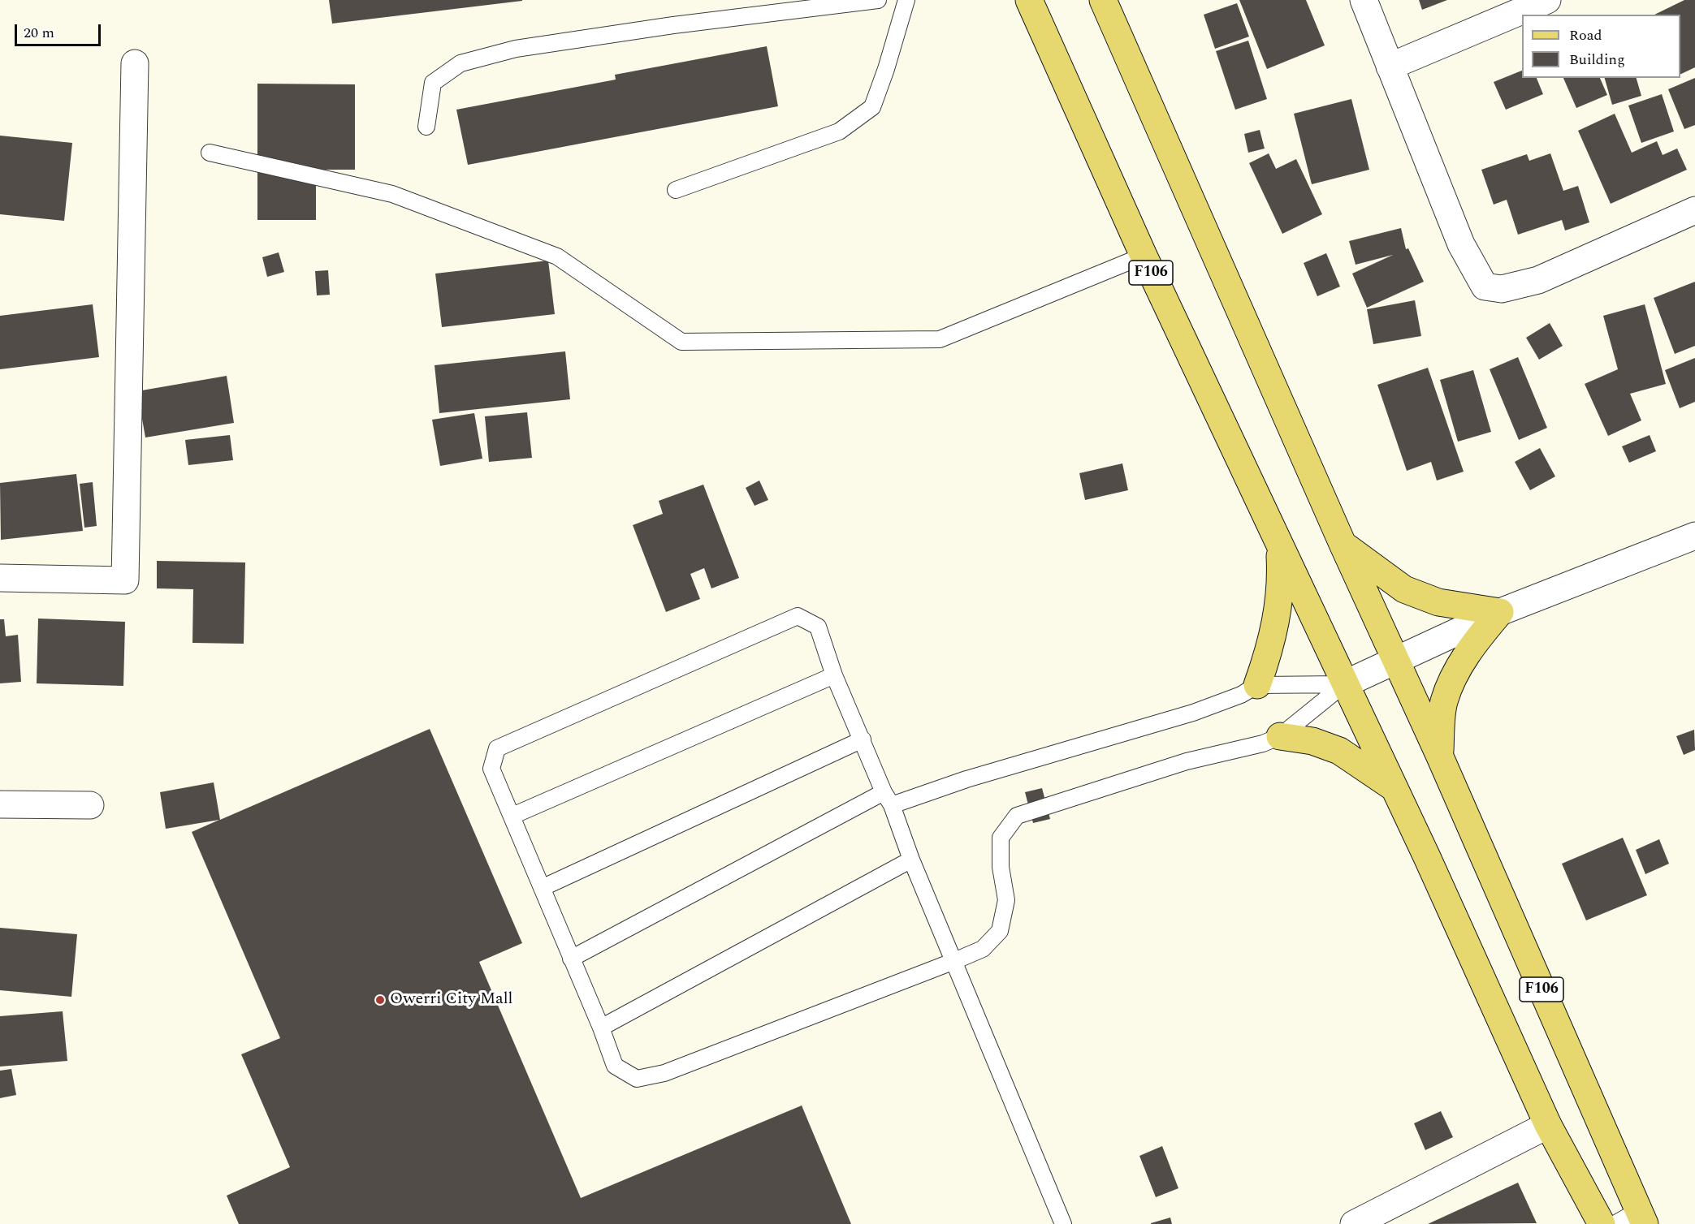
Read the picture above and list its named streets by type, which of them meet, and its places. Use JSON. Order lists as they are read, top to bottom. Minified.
{"streets":{"main road":["F106"]},"places":["Owerri City Mall"],"legend":["Road","Building"],"scale_bar":"20 m"}
